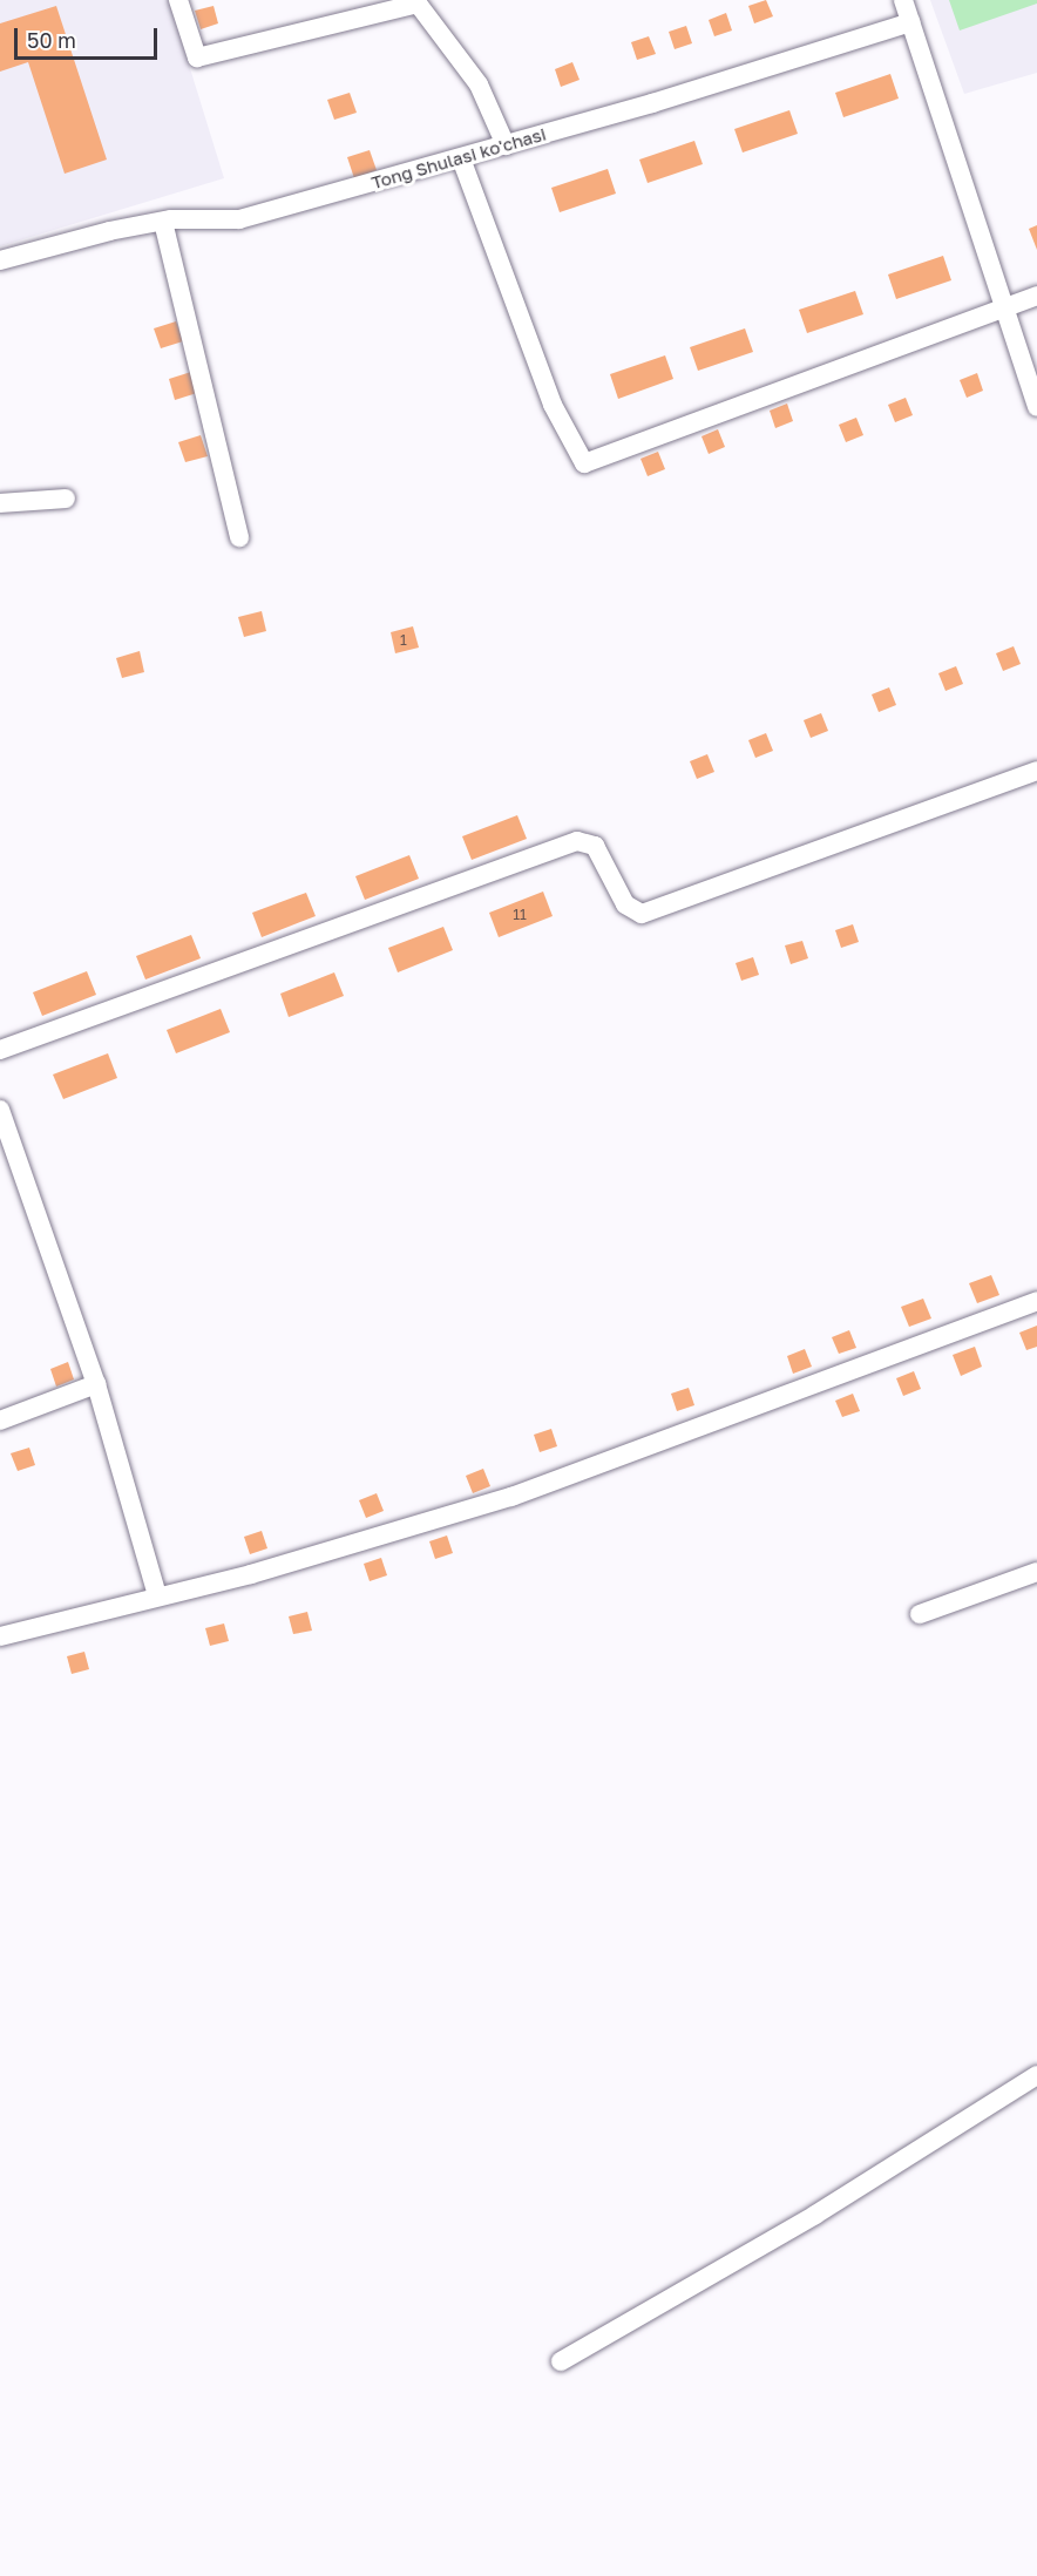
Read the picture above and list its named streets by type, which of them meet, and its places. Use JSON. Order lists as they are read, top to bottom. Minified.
{"streets":{"street":["Tong Shulasi ko'chasi"]},"house_numbers":["1","11"],"scale_bar":"50 m"}
